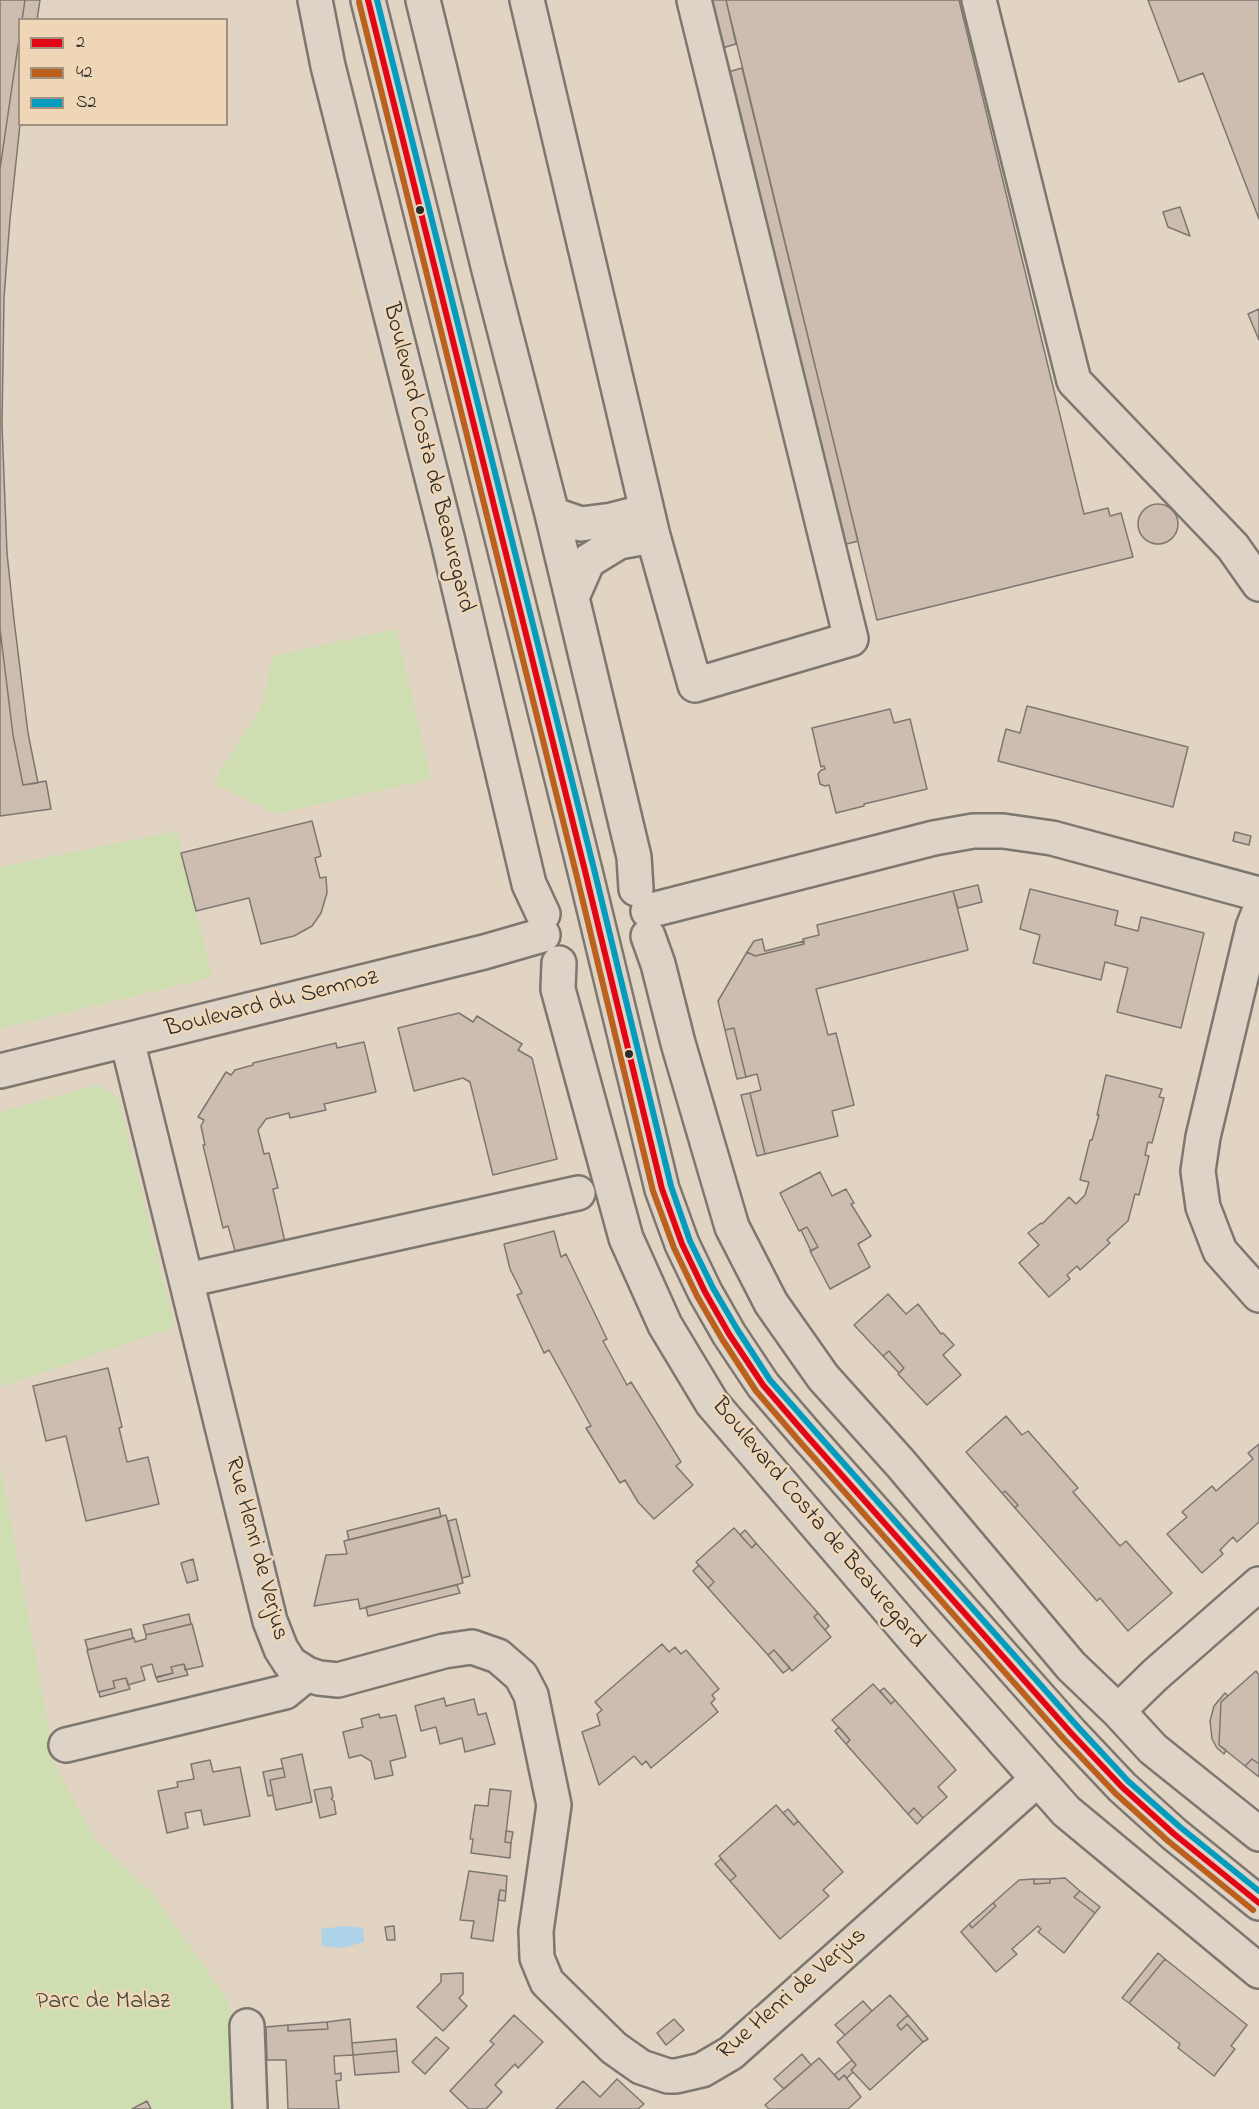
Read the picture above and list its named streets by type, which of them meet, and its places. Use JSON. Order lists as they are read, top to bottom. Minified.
{"streets":{"street":["Boulevard Costa de Beauregard","Boulevard du Semnoz","Rue Henri de Verjus"]},"crossings":[["Boulevard Costa de Beauregard","Boulevard du Semnoz"],["Boulevard Costa de Beauregard","Rue Henri de Verjus"],["Boulevard du Semnoz","Rue Henri de Verjus"]],"parks":["Parc de Malaz"],"lines":["transit line 2","transit line S2","transit line 42"],"legend":["2","42","S2"]}
